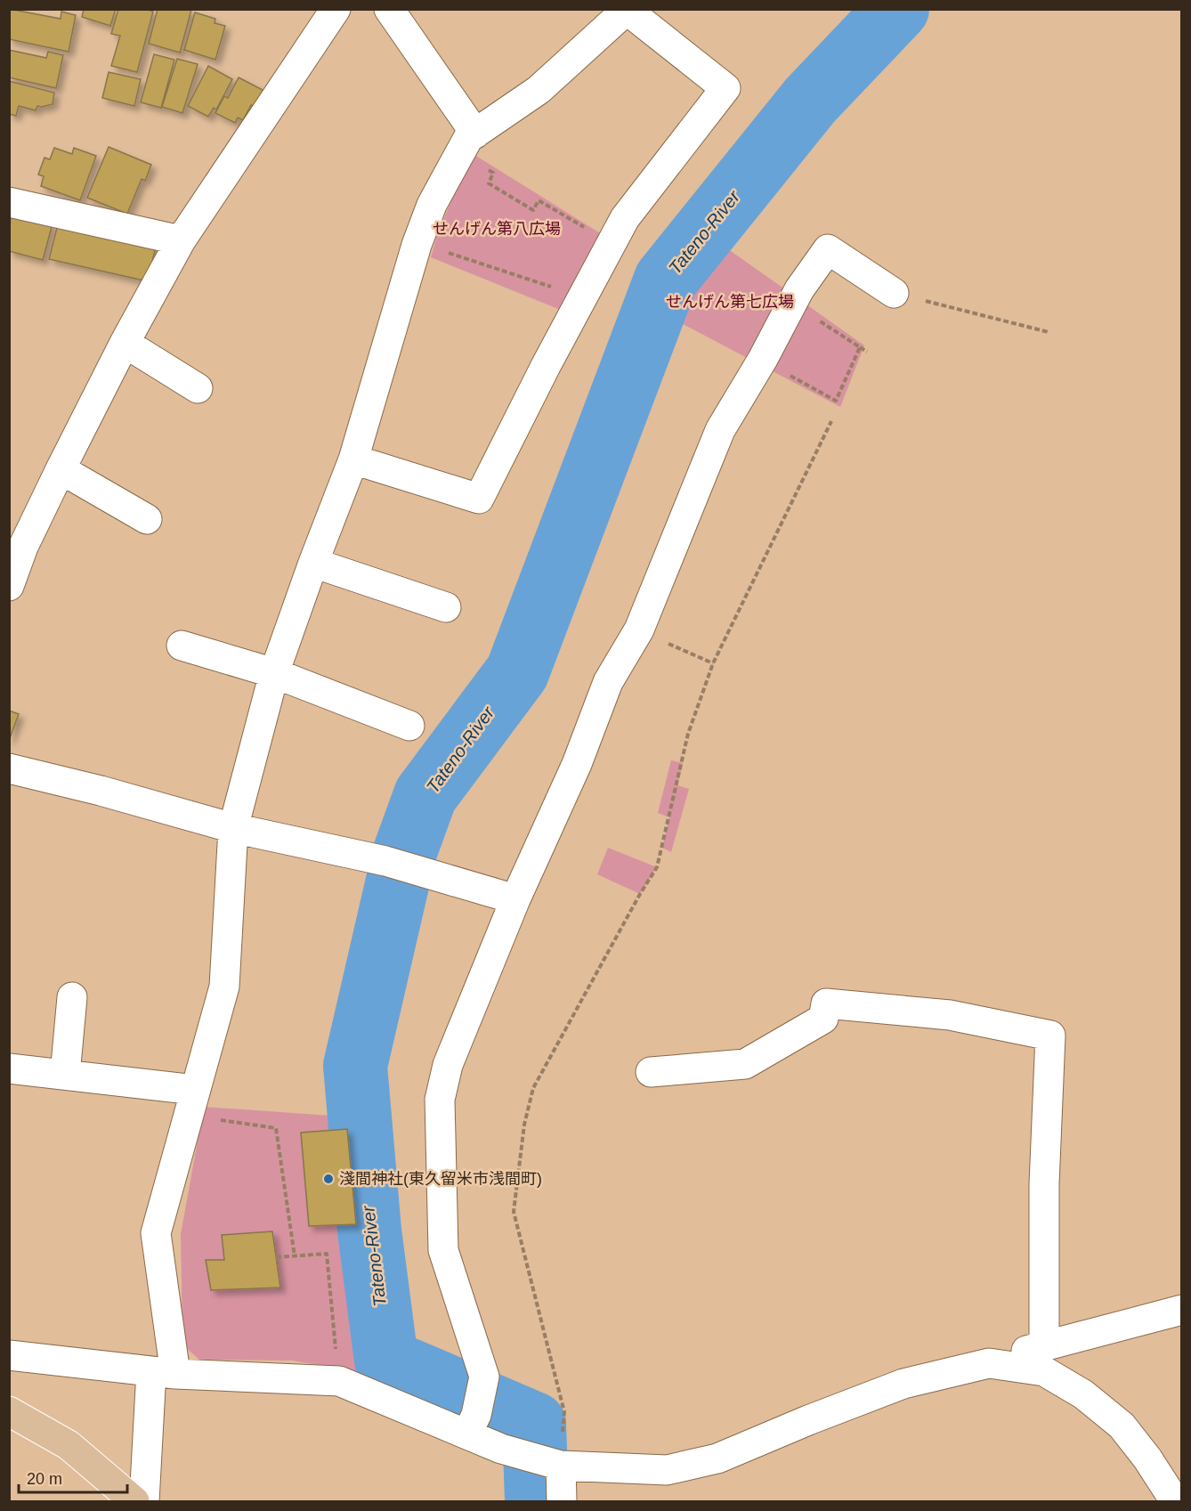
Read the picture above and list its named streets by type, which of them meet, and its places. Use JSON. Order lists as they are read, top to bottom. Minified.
{"water":["Tateno-River"],"parks":["せんげん第八広場","せんげん第七広場"],"places":["淺間神社(東久留米市浅間町)"],"scale_bar":"20 m"}
